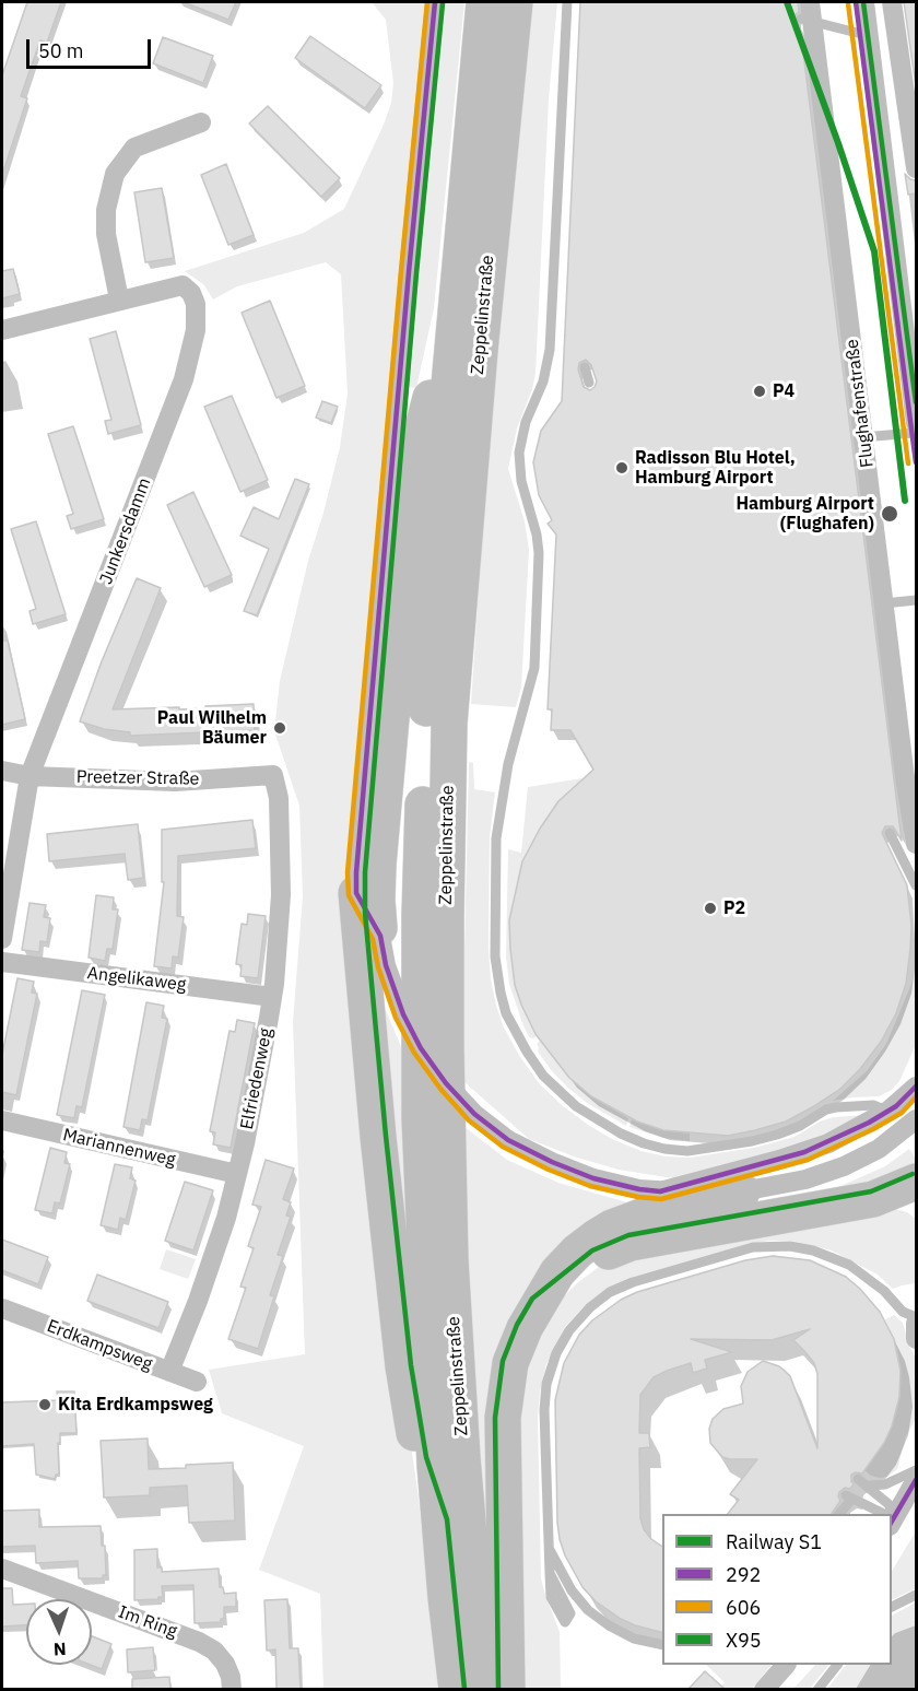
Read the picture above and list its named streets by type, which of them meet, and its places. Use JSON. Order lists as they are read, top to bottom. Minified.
{"streets":{"highway":["Zeppelinstraße"],"street":["Flughafenstraße","Junkersdamm","Preetzer Straße","Angelikaweg","Elfriedenweg","Mariannenweg","Erdkampsweg","Im Ring"]},"crossings":[["Junkersdamm","Preetzer Straße"],["Preetzer Straße","Elfriedenweg"],["Angelikaweg","Elfriedenweg"],["Elfriedenweg","Mariannenweg"],["Elfriedenweg","Erdkampsweg"]],"places":["P4","Radisson Blu Hotel, Hamburg Airport","Hamburg Airport (Flughafen)","Paul Wilhelm Bäumer","P2","Kita Erdkampsweg"],"lines":["rail line S1","transit line 292","transit line 606","transit line X95"],"legend":["Railway S1","292","606","X95"],"scale_bar":"50 m","north":"bottom"}
